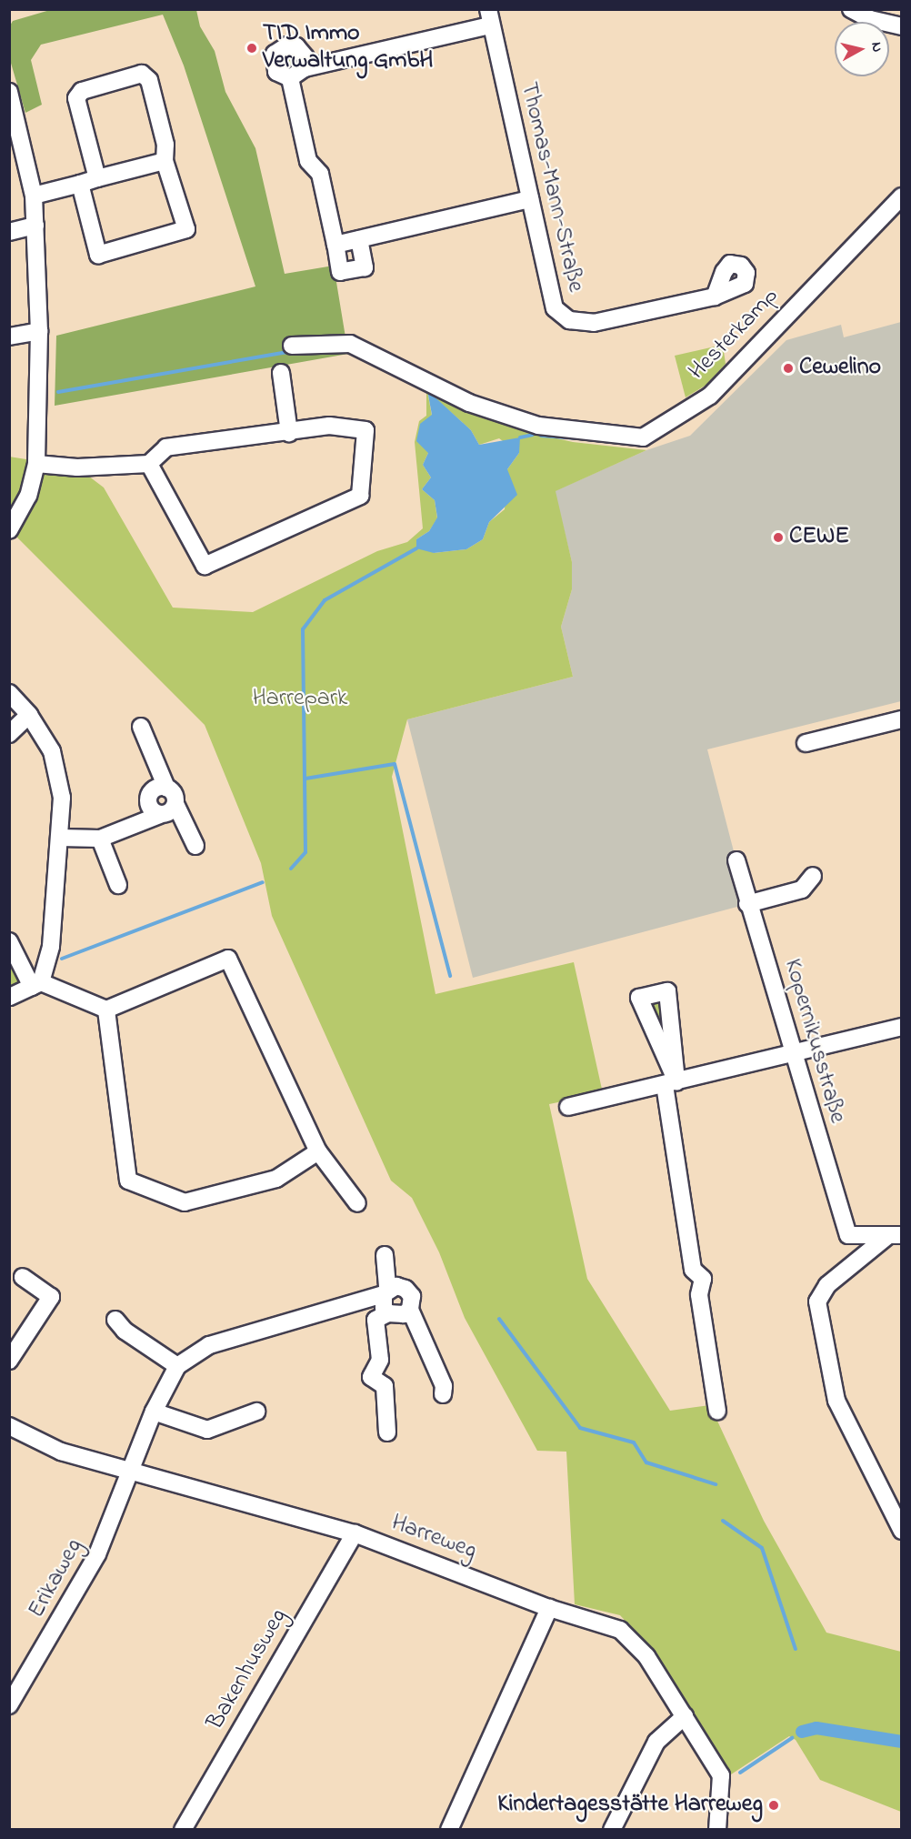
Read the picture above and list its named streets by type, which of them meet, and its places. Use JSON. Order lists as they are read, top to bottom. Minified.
{"streets":{"street":["Thomas-Mann-Straße","Hesterkamp","Kopernikusstraße","Harreweg","Erikaweg","Bakenhusweg"]},"crossings":[["Harreweg","Erikaweg"],["Harreweg","Bakenhusweg"]],"parks":["Harrepark"],"places":["TID Immo Verwaltung GmbH","Cewelino","CEWE","Kindertagesstätte Harreweg"],"north":"right"}
